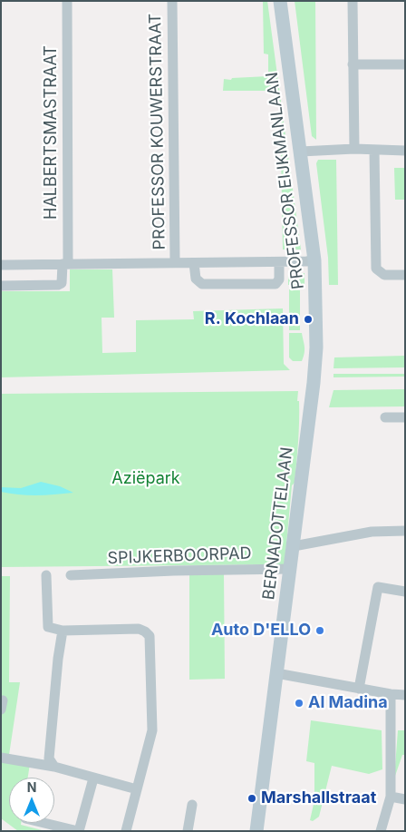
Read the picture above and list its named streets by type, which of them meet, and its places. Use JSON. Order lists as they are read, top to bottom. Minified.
{"streets":{"street":["PROFESSOR KOUWERSTRAAT","HALBERTSMASTRAAT","PROFESSOR EIJKMANLAAN","BERNADOTTELAAN","SPIJKERBOORPAD"]},"crossings":[["PROFESSOR EIJKMANLAAN","BERNADOTTELAAN"],["BERNADOTTELAAN","SPIJKERBOORPAD"]],"parks":["Aziëpark"],"places":["R. Kochlaan","Auto D'ELLO","Al Madina","Marshallstraat"],"north":"top"}
